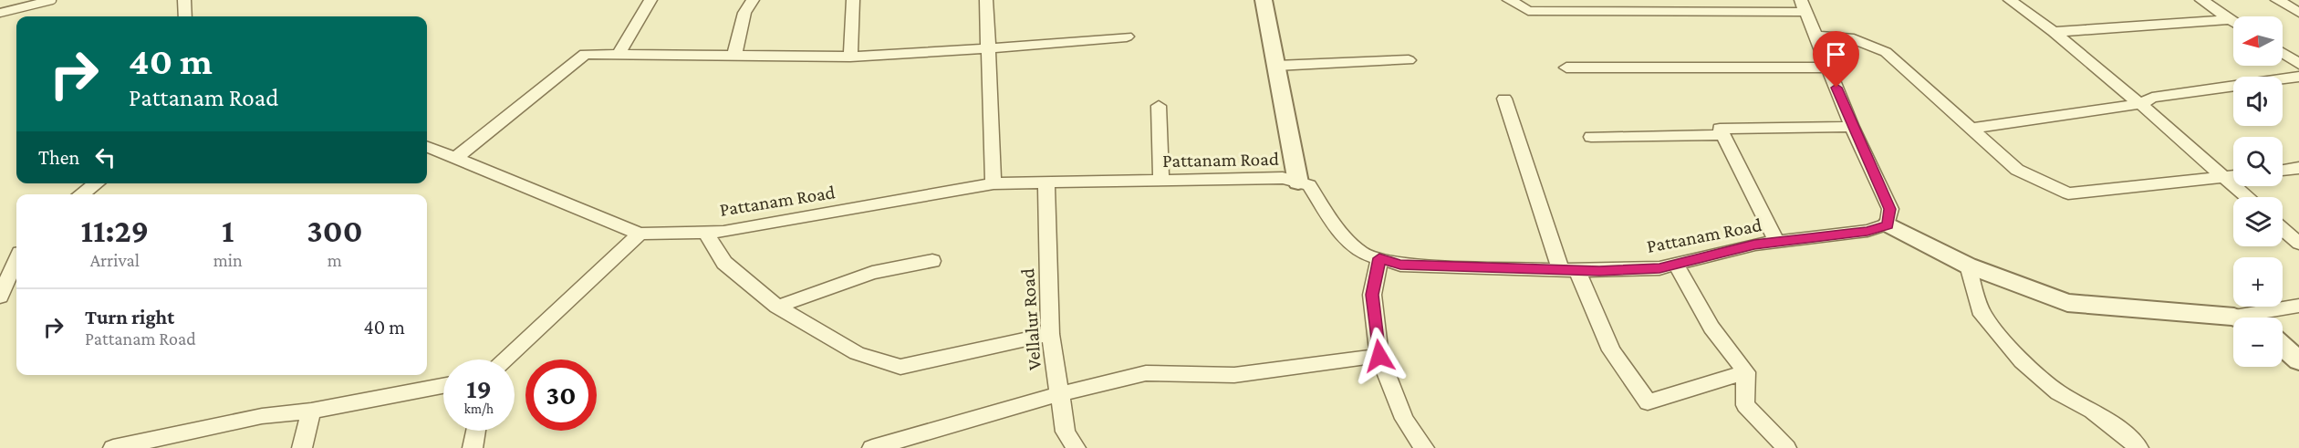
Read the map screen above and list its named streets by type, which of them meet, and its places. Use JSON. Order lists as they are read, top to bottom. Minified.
{"streets":{"street":["Pattanam Road","Vellalur Road"]},"crossings":[["Pattanam Road","Vellalur Road"]],"north":"left","page":{"map_buttons":["+","−"],"turn":["40 m","Pattanam Road"],"then":"Then","eta":["11:29","Arrival","1","min","300","m"],"list":[{"name":"Turn right","note":"Pattanam Road","value":"40 m"}],"speed":"19 km/h","limit":"30"}}
